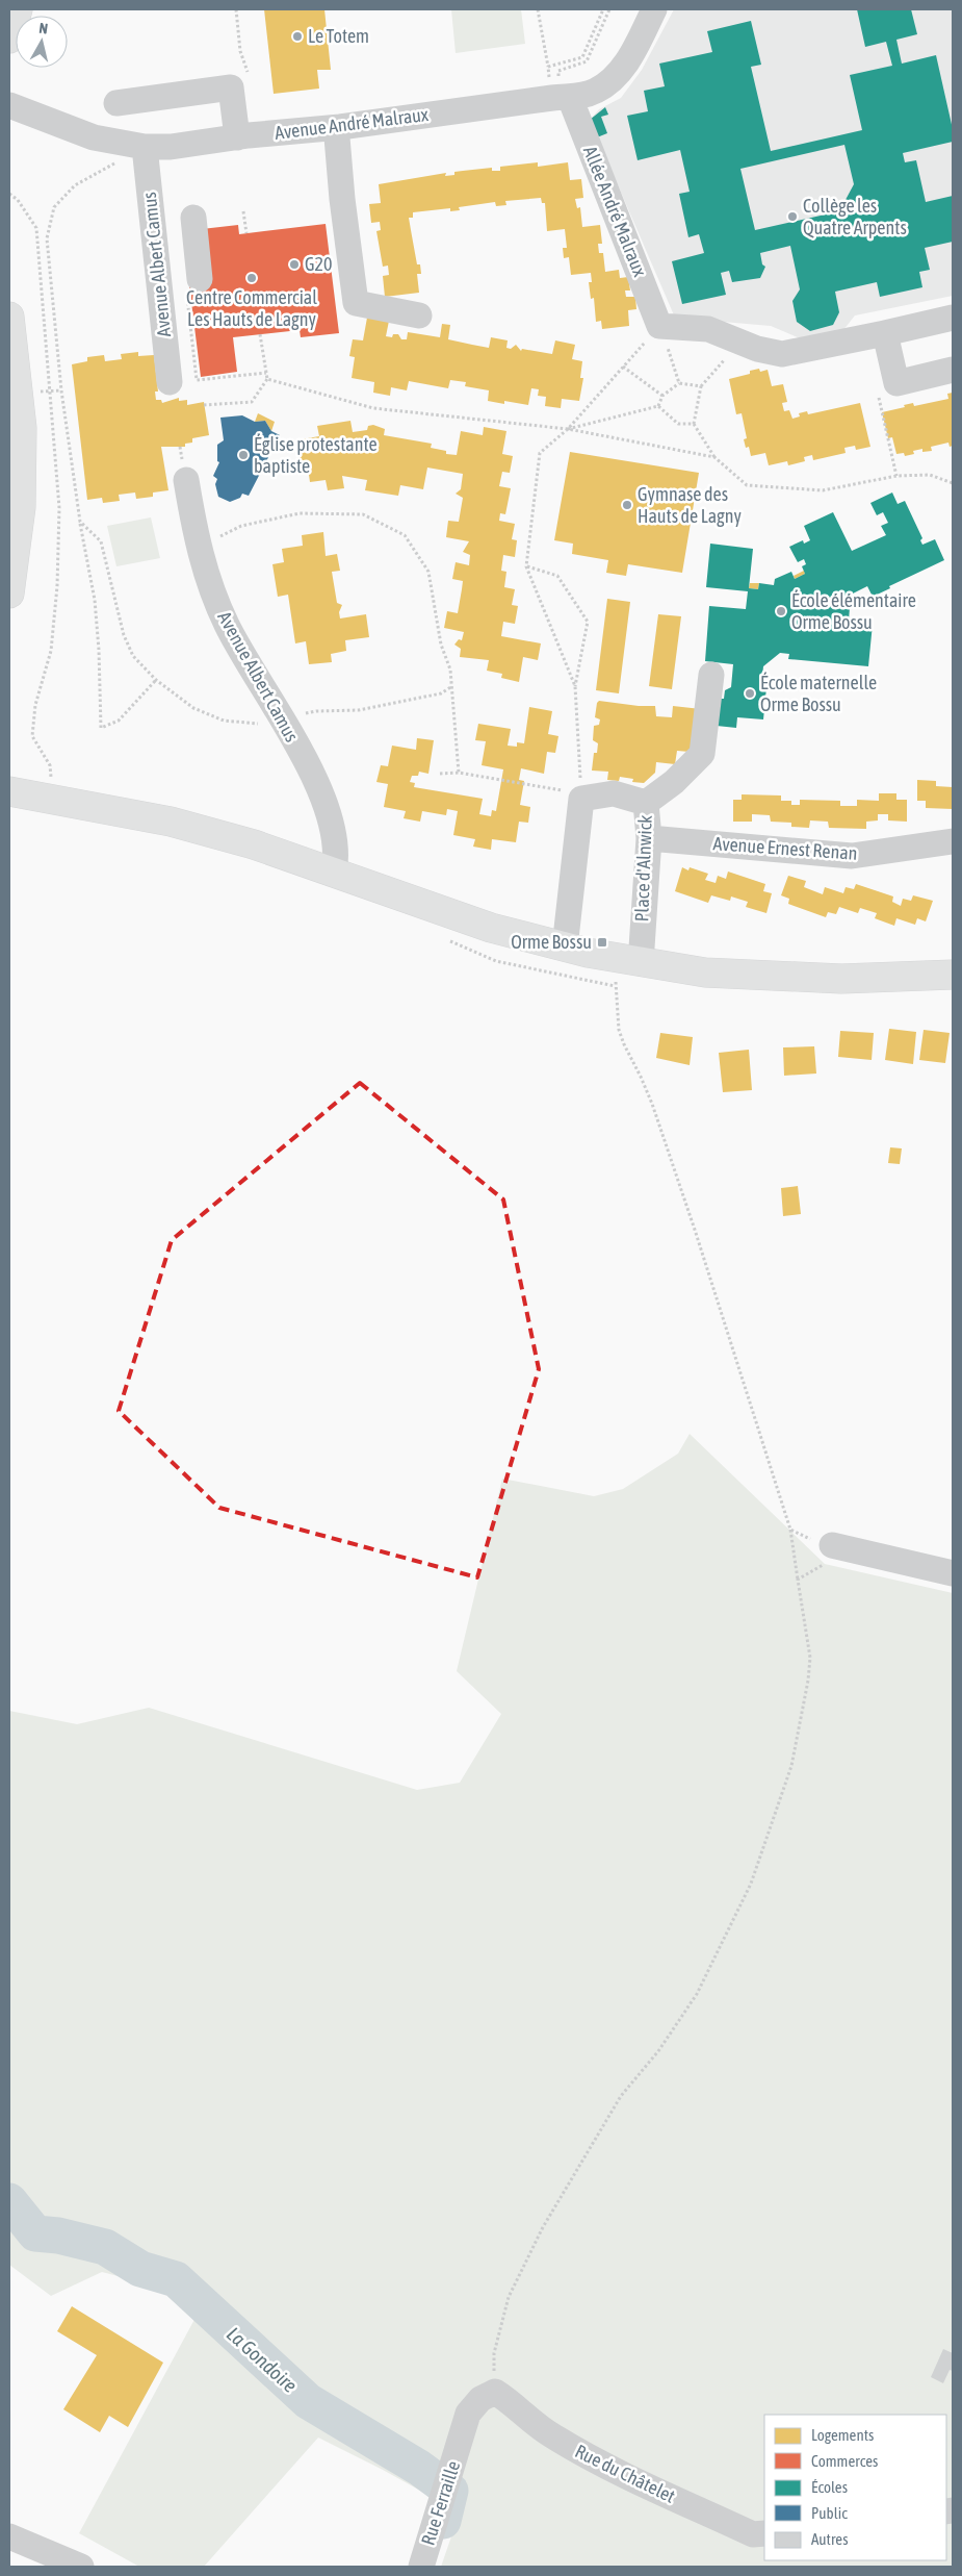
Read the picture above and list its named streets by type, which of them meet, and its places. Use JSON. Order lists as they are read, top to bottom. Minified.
{"streets":{"street":["Avenue André Malraux","Allée André Malraux","Avenue Albert Camus","Avenue Ernest Renan","Place d'Alnwick","Rue du Châtelet","Rue Ferraille"]},"crossings":[["Avenue André Malraux","Allée André Malraux"],["Avenue André Malraux","Avenue Albert Camus"],["Avenue Ernest Renan","Place d'Alnwick"],["Rue du Châtelet","Rue Ferraille"]],"water":["La Gondoire"],"places":{"other":["Le Totem","Collège les Quatre Arpents","G20","Centre Commercial Les Hauts de Lagny","Église protestante baptiste","Gymnase des Hauts de Lagny","École élémentaire Orme Bossu","École maternelle Orme Bossu"],"transit":["Orme Bossu"]},"legend":["Logements","Commerces","Écoles","Public","Autres"],"north":"top"}
